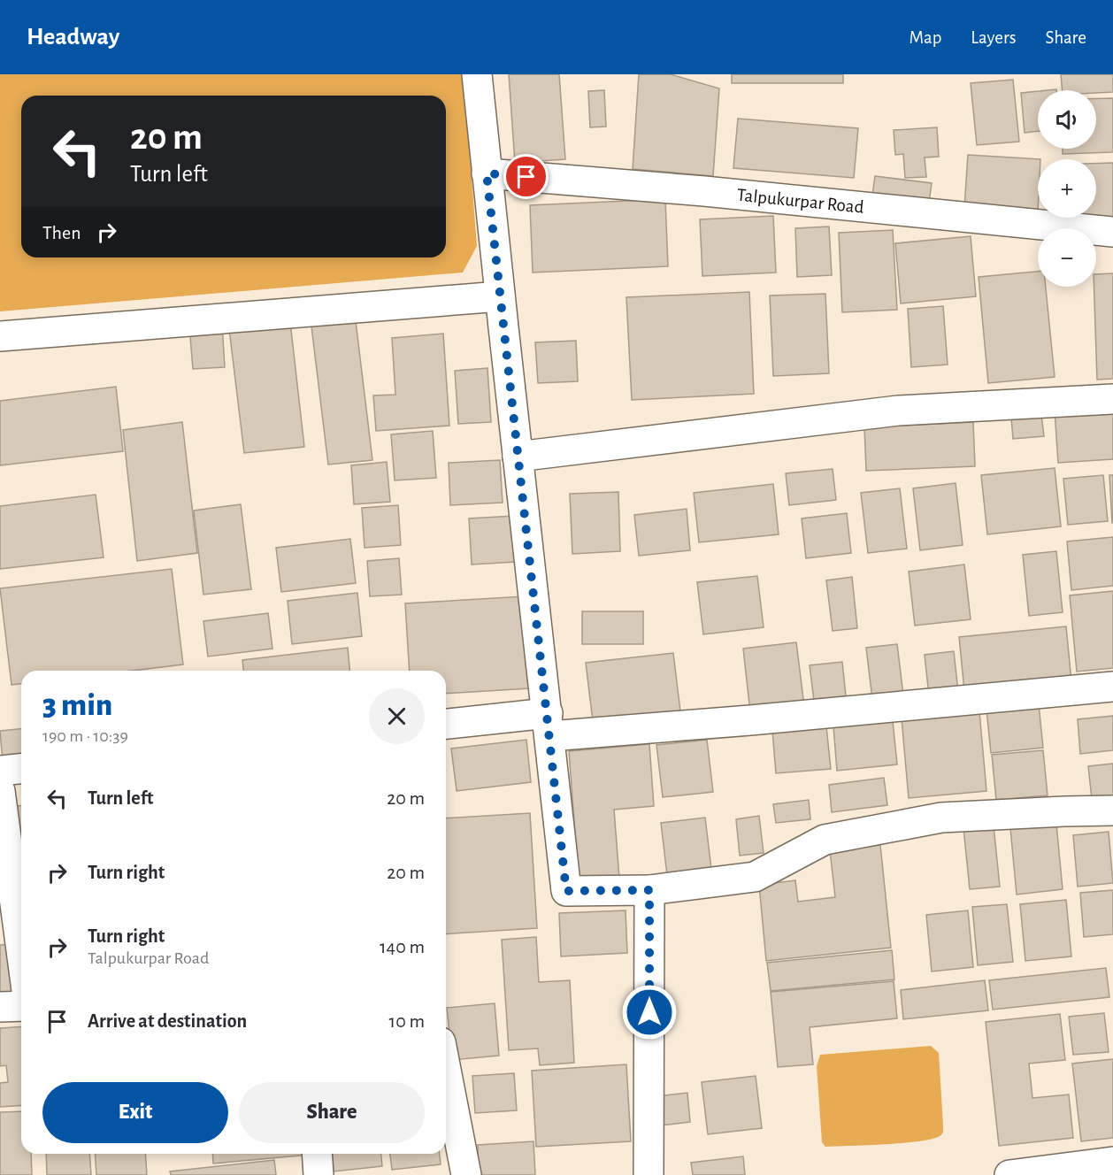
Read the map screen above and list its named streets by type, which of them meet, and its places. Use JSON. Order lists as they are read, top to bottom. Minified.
{"streets":{"street":["Talpukurpar Road"]},"page":{"header":"Headway","nav":["Map","Layers","Share"],"map_buttons":["+","−"],"turn":["20 m","Turn left"],"then":"Then","heading":["3 min","190 m · 10:39"],"list":[{"name":"Turn left","value":"20 m"},{"name":"Turn right","value":"20 m"},{"name":"Turn right","note":"Talpukurpar Road","value":"140 m"},{"name":"Arrive at destination","value":"10 m"}],"buttons":["Exit","Share"]}}
